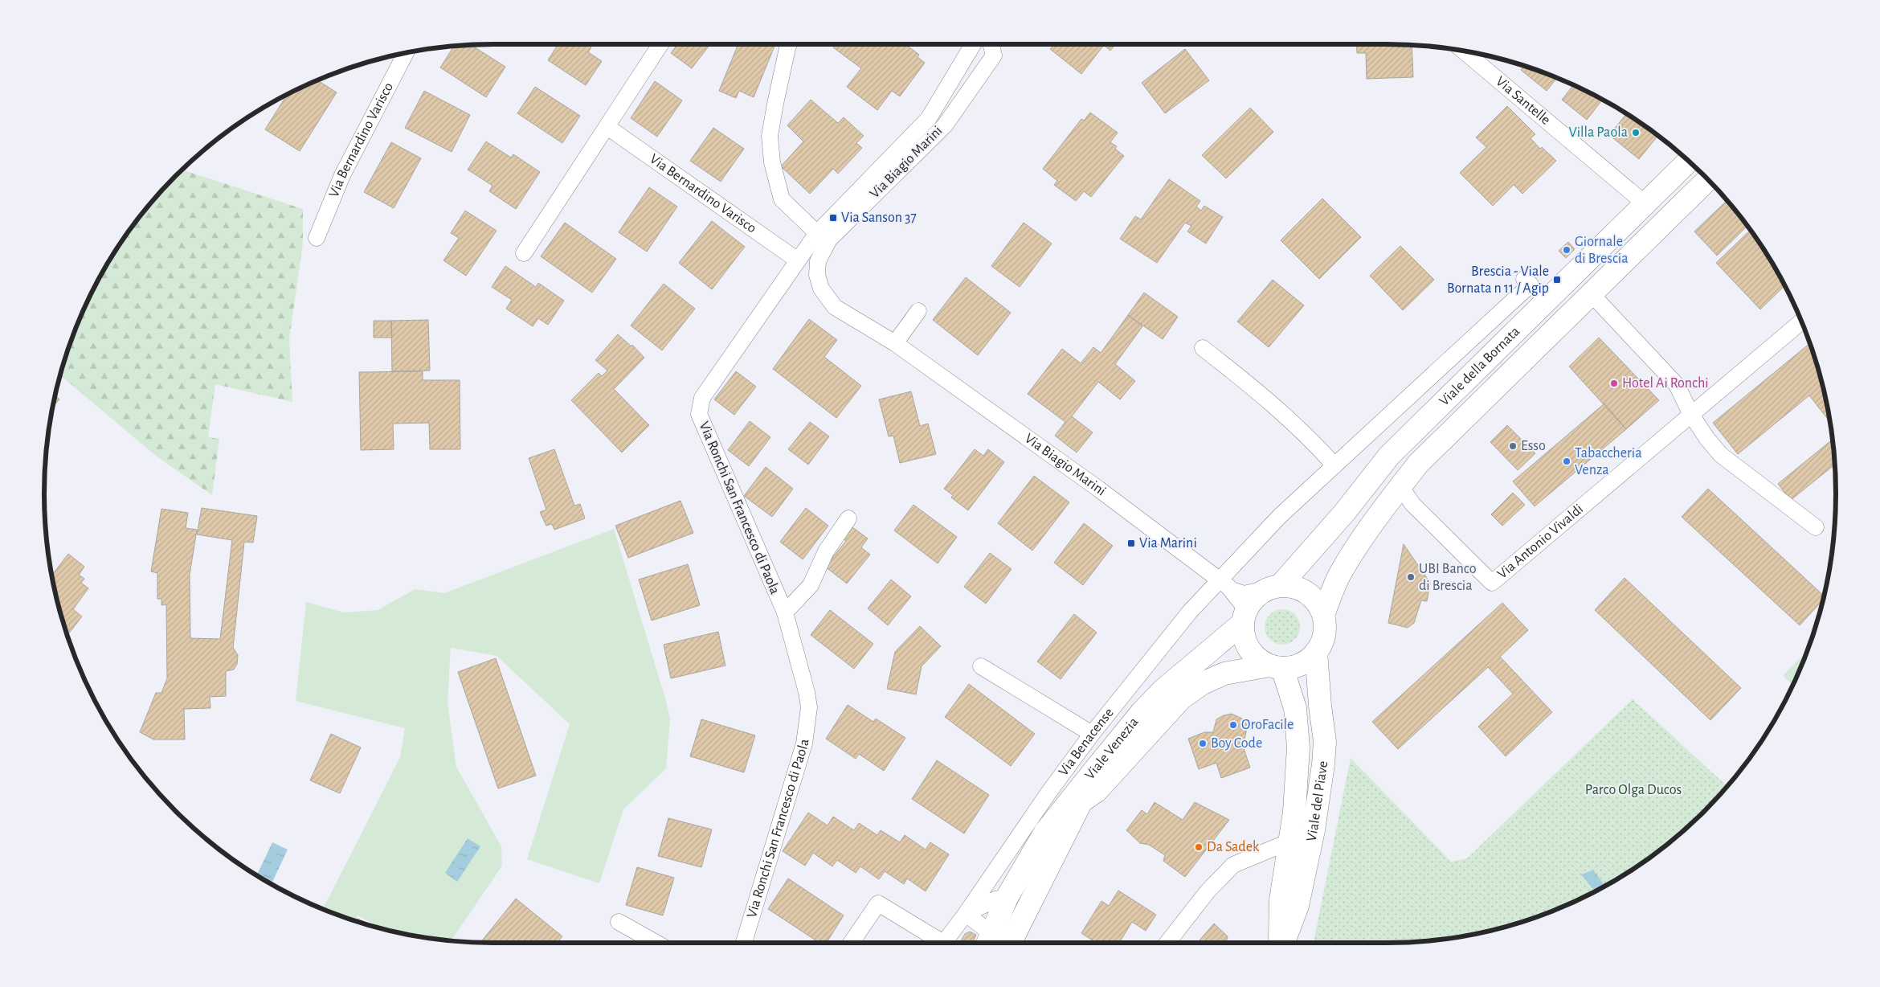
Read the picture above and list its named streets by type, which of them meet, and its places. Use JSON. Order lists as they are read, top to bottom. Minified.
{"streets":{"main road":["Viale della Bornata","Viale Venezia","Viale del Piave"],"street":["Via Santelle","Via Bernardino Varisco","Via Biagio Marini","Via Ronchi San Francesco di Paola","Via Antonio Vivaldi","Via Benacense"]},"crossings":[["Via Santelle","Viale della Bornata"],["Via Bernardino Varisco","Via Ronchi San Francesco di Paola"],["Via Biagio Marini","Viale della Bornata"],["Via Biagio Marini","Via Benacense"],["Via Biagio Marini","Viale Venezia"],["Via Biagio Marini","Viale del Piave"],["Viale della Bornata","Via Antonio Vivaldi"],["Viale della Bornata","Via Benacense"],["Viale della Bornata","Viale Venezia"],["Viale della Bornata","Viale del Piave"],["Via Benacense","Viale Venezia"],["Viale Venezia","Viale del Piave"]],"parks":["Parco Olga Ducos"],"places":{"other":["Villa Paola","Giornale di Brescia","Hotel Ai Ronchi","Esso","Tabaccheria Venza","UBI Banco di Brescia","OroFacile","Boy Code","Da Sadek"],"transit":["Via Sanson 37","Brescia - Viale Bornata n 11 / Agip","Via Marini"]}}
